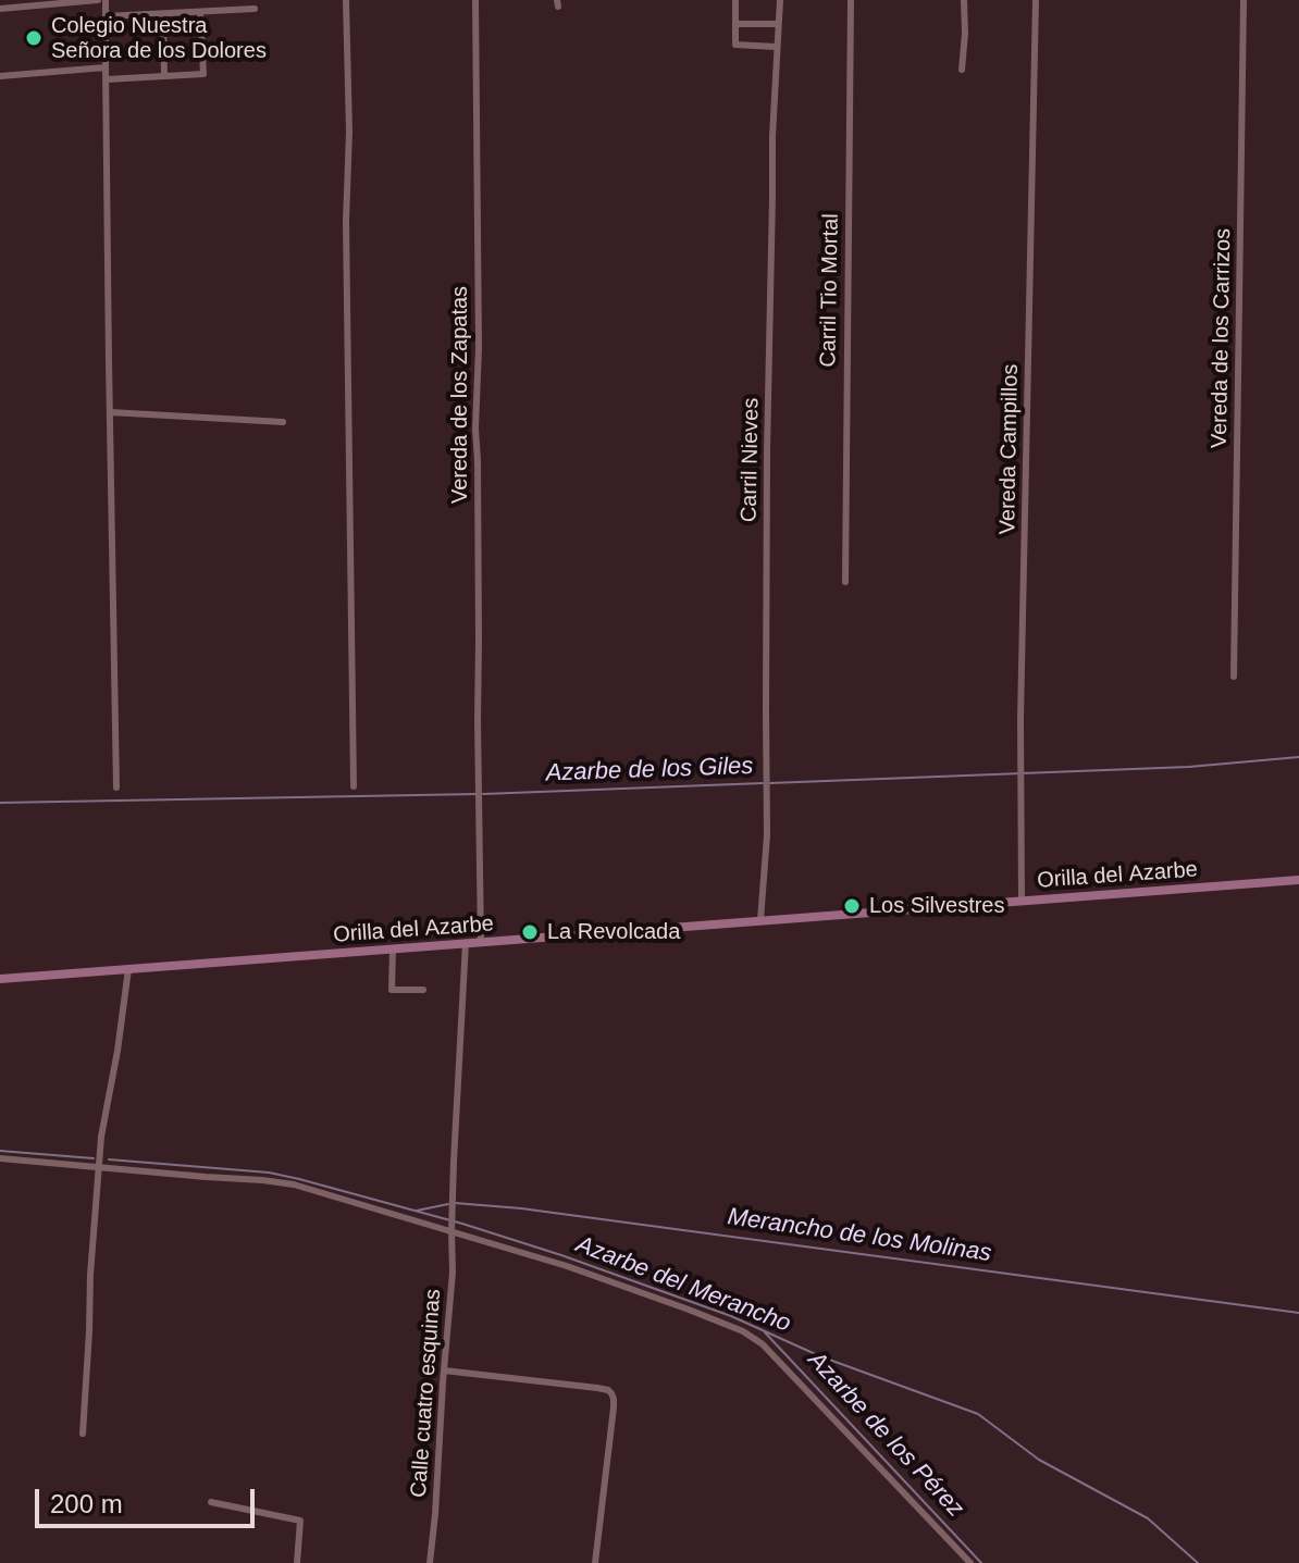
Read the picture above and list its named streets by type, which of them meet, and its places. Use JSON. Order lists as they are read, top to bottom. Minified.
{"streets":{"street":["Carril Tio Mortal","Vereda de los Carrizos","Vereda de los Zapatas","Vereda Campillos","Carril Nieves","Orilla del Azarbe","Calle cuatro esquinas"]},"crossings":[["Vereda de los Zapatas","Orilla del Azarbe"],["Vereda Campillos","Orilla del Azarbe"],["Carril Nieves","Orilla del Azarbe"],["Orilla del Azarbe","Calle cuatro esquinas"]],"water":["Azarbe de los Giles","Merancho de los Molinas","Azarbe del Merancho","Azarbe de los Pérez"],"places":["Colegio Nuestra Señora de los Dolores","Los Silvestres","La Revolcada"],"scale_bar":"200 m"}
